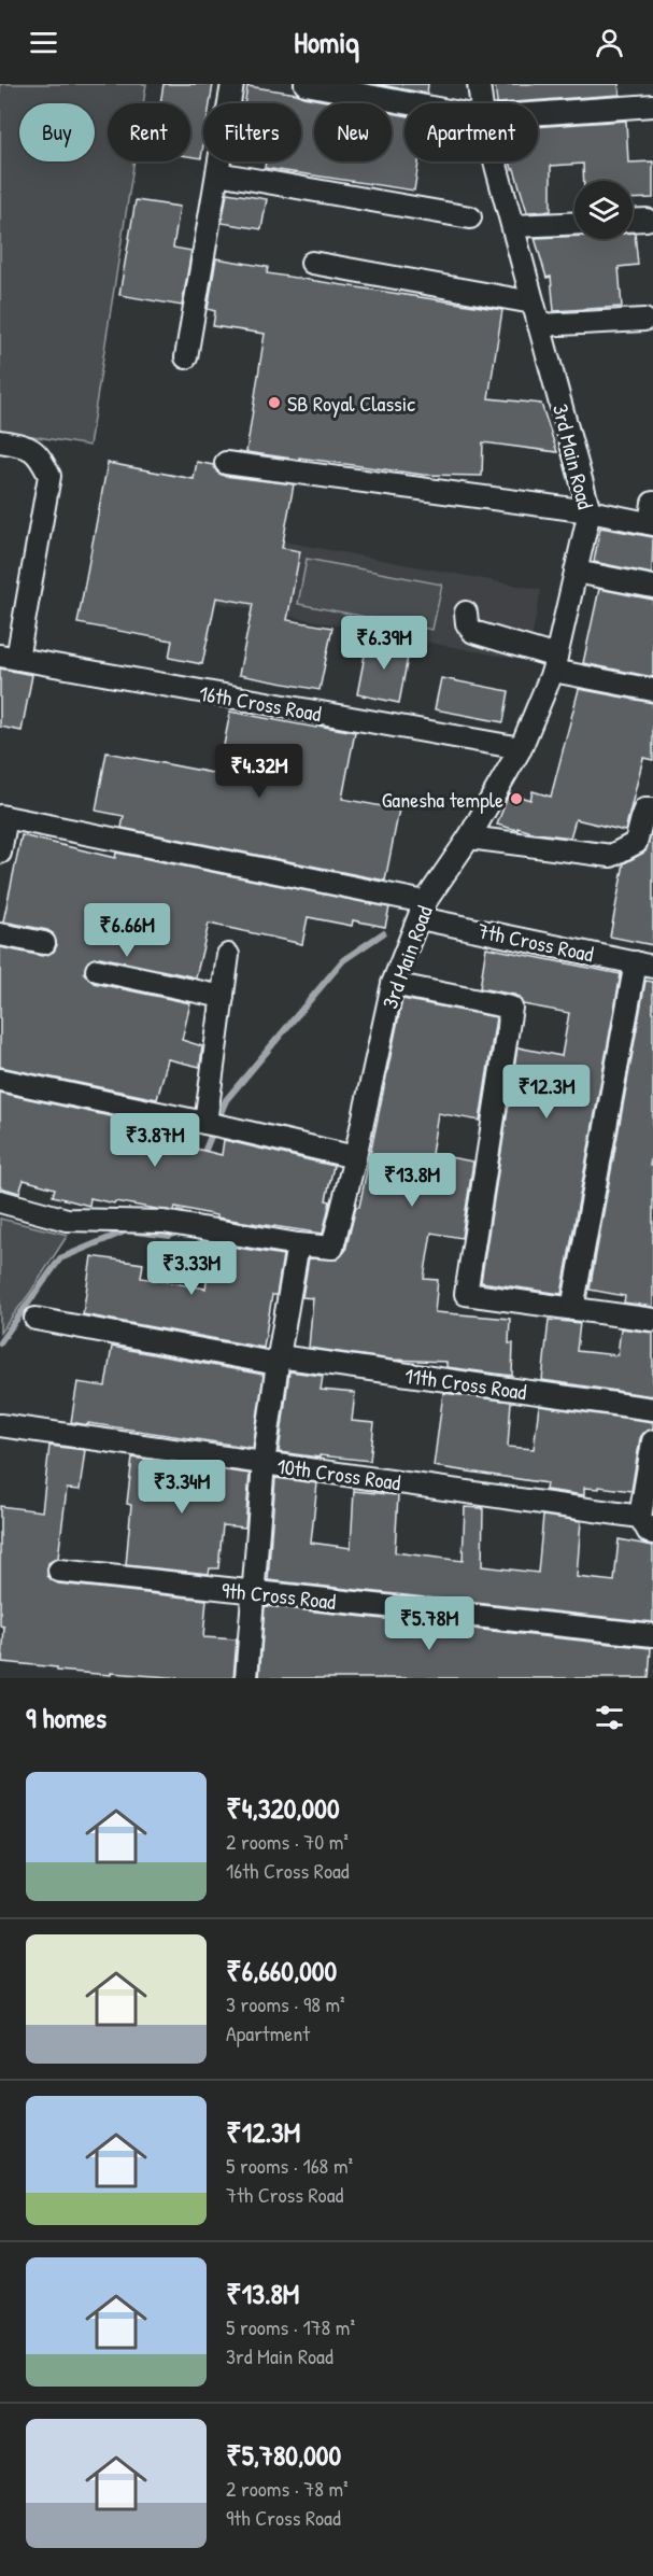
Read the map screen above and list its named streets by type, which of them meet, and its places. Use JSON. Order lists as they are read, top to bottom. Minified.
{"streets":{"street":["3rd Main Road","16th Cross Road","7th Cross Road","11th Cross Road","10th Cross Road","9th Cross Road"]},"crossings":[["3rd Main Road","16th Cross Road"],["3rd Main Road","7th Cross Road"]],"places":["SB Royal Classic","Ganesha temple"],"page":{"header":"Homiq","chip":["Buy","Rent","Filters","New","Apartment"],"price":["₹6.39M","₹4.32M","₹6.66M","₹12.3M","₹3.87M","₹13.8M","₹3.33M","₹3.34M","₹5.78M"],"heading":"9 homes","list":[{"name":"₹4,320,000","note":"2 rooms · 70 m² · 16th Cross Road"},{"name":"₹6,660,000","note":"3 rooms · 98 m² · Apartment"},{"name":"₹12.3M","note":"5 rooms · 168 m² · 7th Cross Road"},{"name":"₹13.8M","note":"5 rooms · 178 m² · 3rd Main Road"},{"name":"₹5,780,000","note":"2 rooms · 78 m² · 9th Cross Road"}]}}
